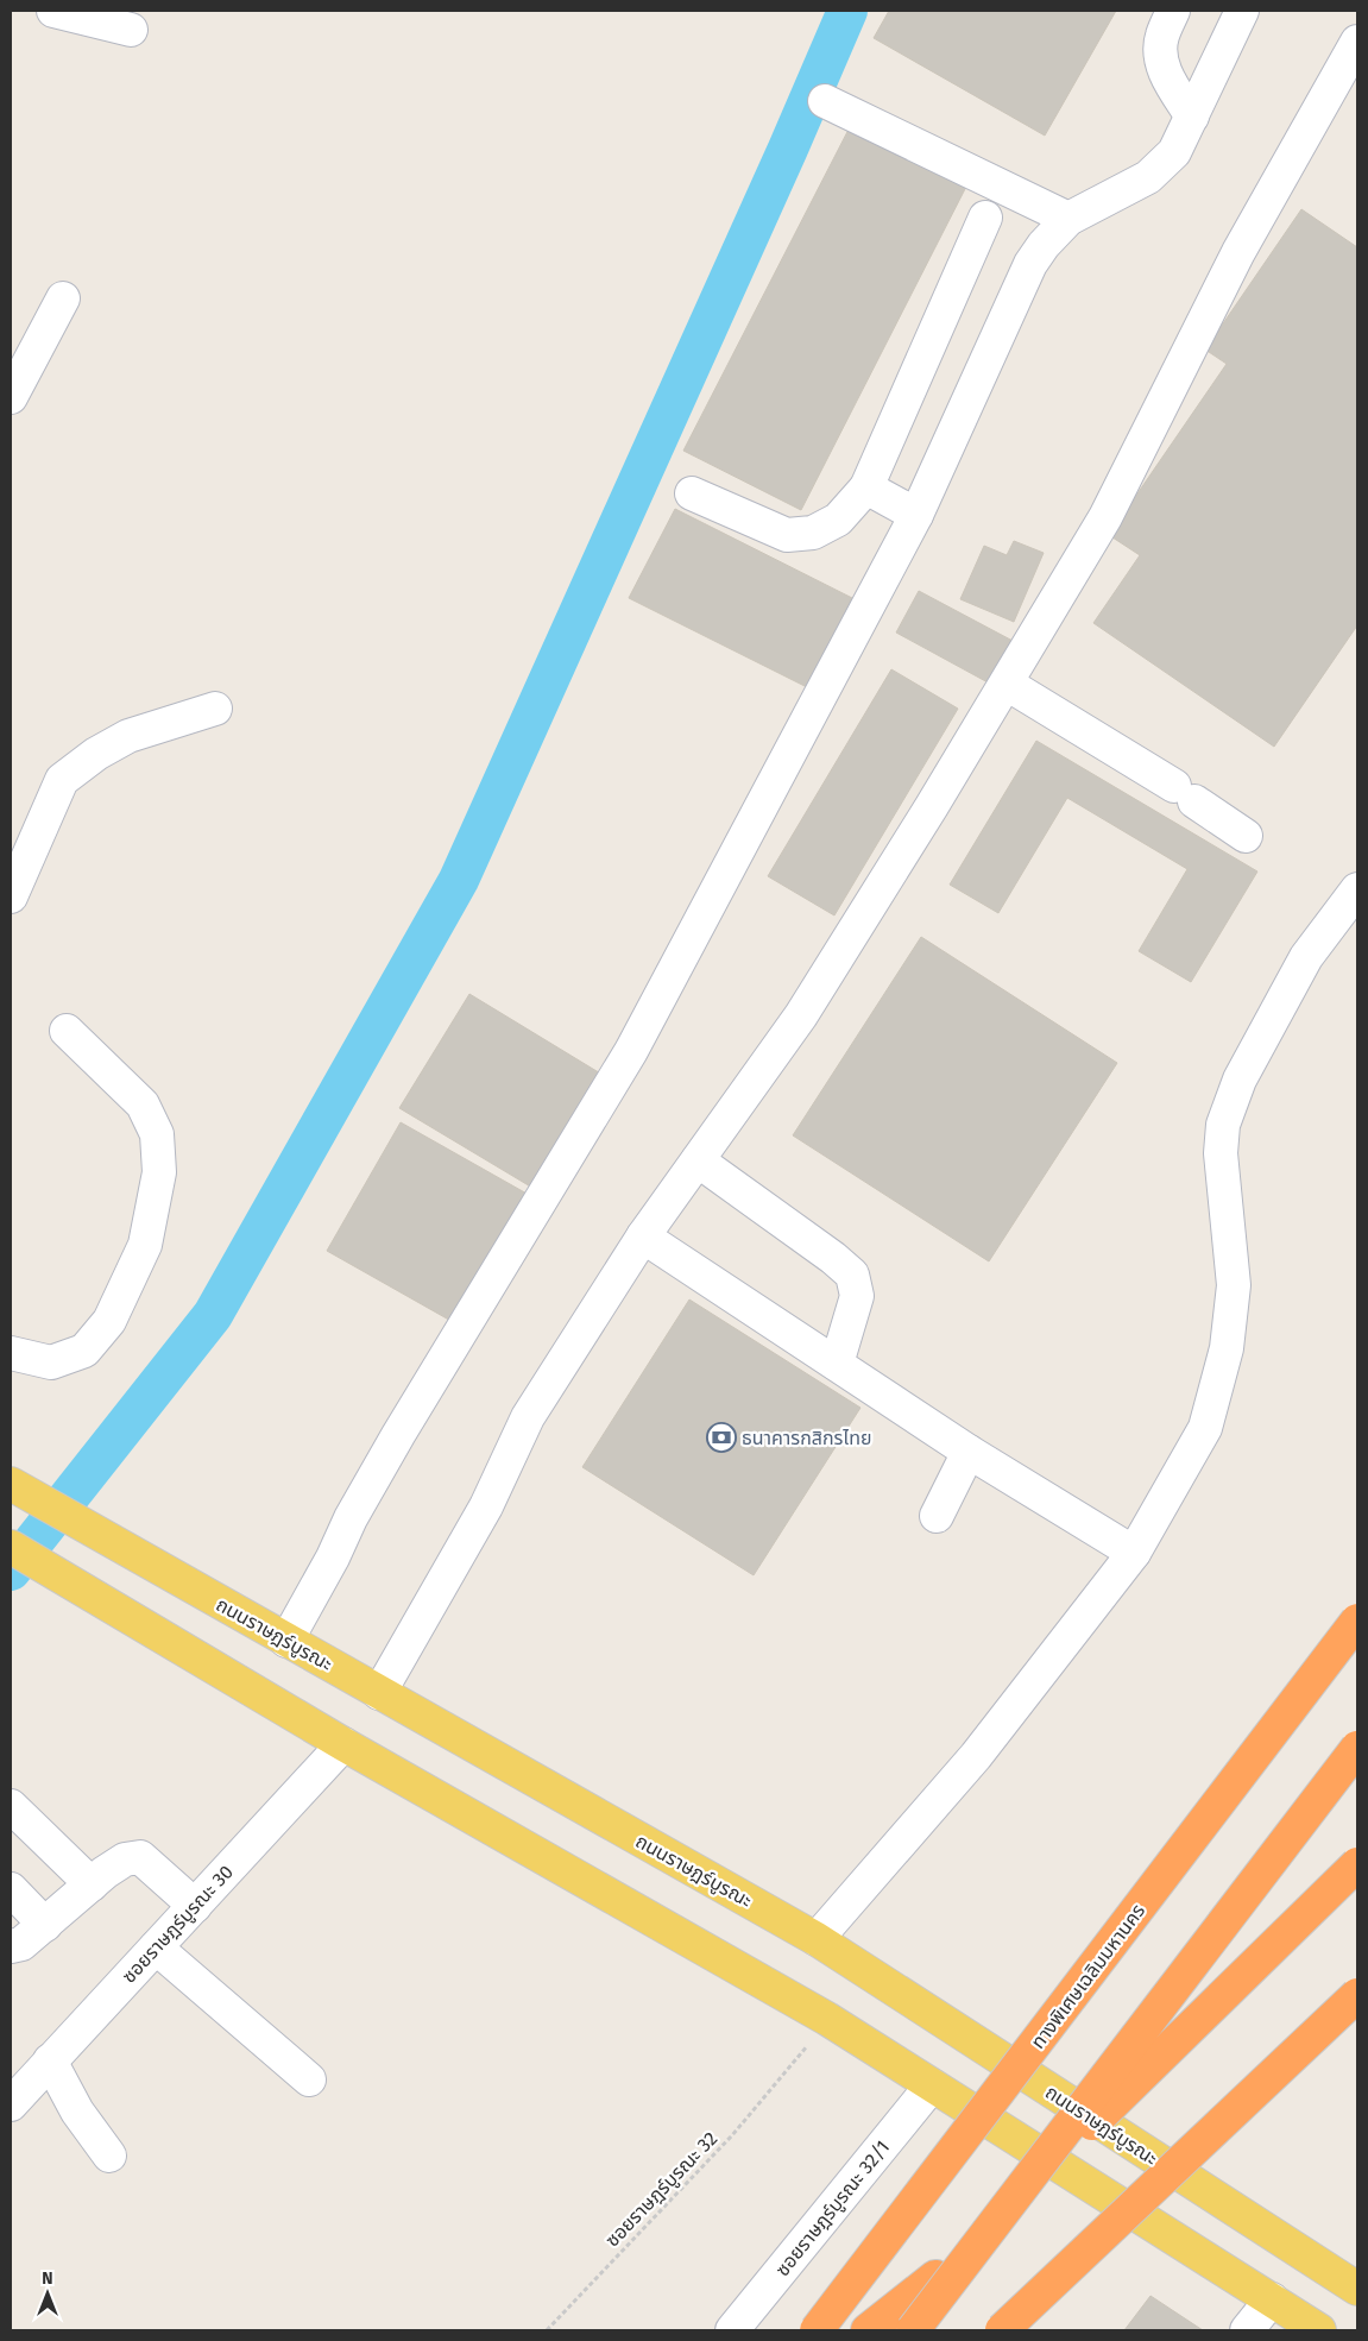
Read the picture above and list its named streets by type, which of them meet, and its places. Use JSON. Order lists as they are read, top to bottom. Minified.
{"streets":{"highway":["ทางพิเศษเฉลิมมหานคร"],"main road":["ถนนราษฎร์บูรณะ"],"street":["ซอยราษฎร์บูรณะ 30","ซอยราษฎร์บูรณะ 32/1"],"path":["ซอยราษฎร์บูรณะ 32"]},"places":{"bank":["ธนาคารกสิกรไทย"]},"north":"top"}
